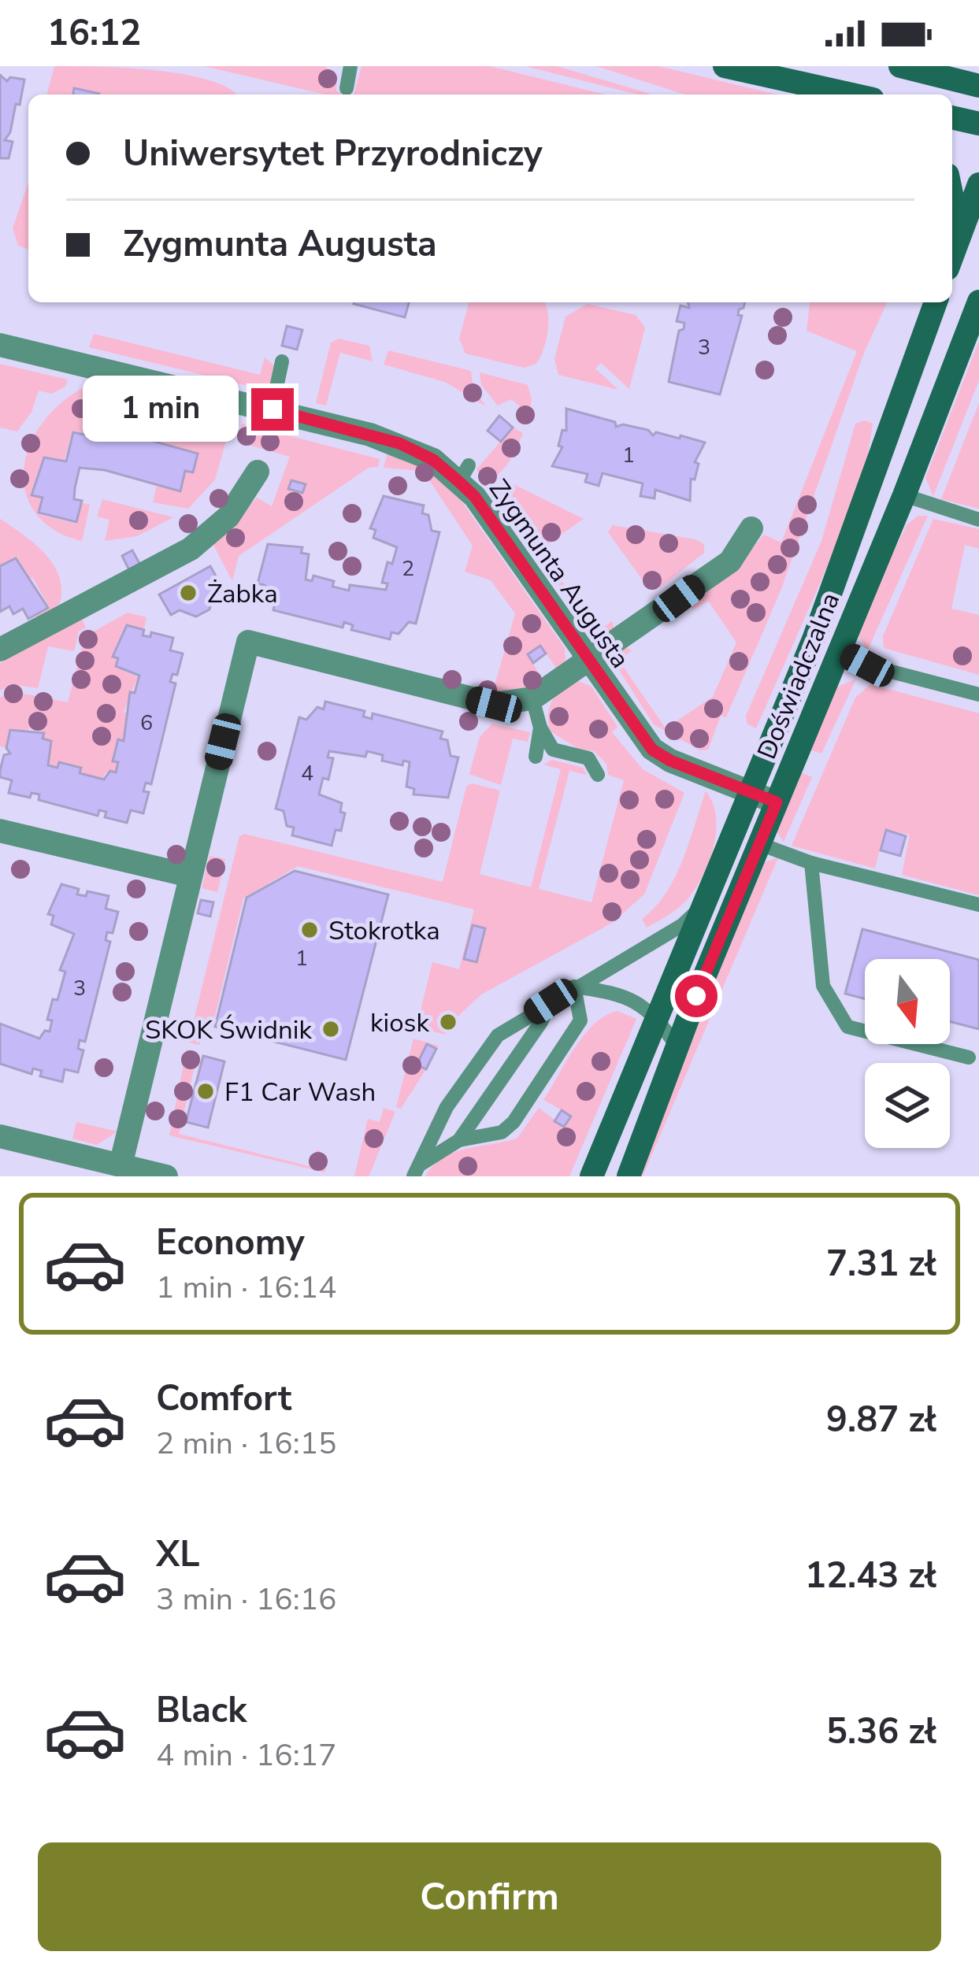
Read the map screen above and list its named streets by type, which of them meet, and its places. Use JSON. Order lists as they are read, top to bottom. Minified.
{"streets":{"street":["Zygmunta Augusta","Doświadczalna"]},"crossings":[["Zygmunta Augusta","Doświadczalna"]],"places":["Żabka","Stokrotka","kiosk","SKOK Świdnik","F1 Car Wash"],"house_numbers":["3","1","2","6","4","1","3"],"north":"bottom","page":{"status":"16:12","banner":["Uniwersytet Przyrodniczy","Zygmunta Augusta"],"bubble":"1 min","list":[{"name":"Economy","note":"1 min · 16:14","value":"7.31 zł"},{"name":"Comfort","note":"2 min · 16:15","value":"9.87 zł"},{"name":"XL","note":"3 min · 16:16","value":"12.43 zł"},{"name":"Black","note":"4 min · 16:17","value":"5.36 zł"}],"buttons":"Confirm"}}
